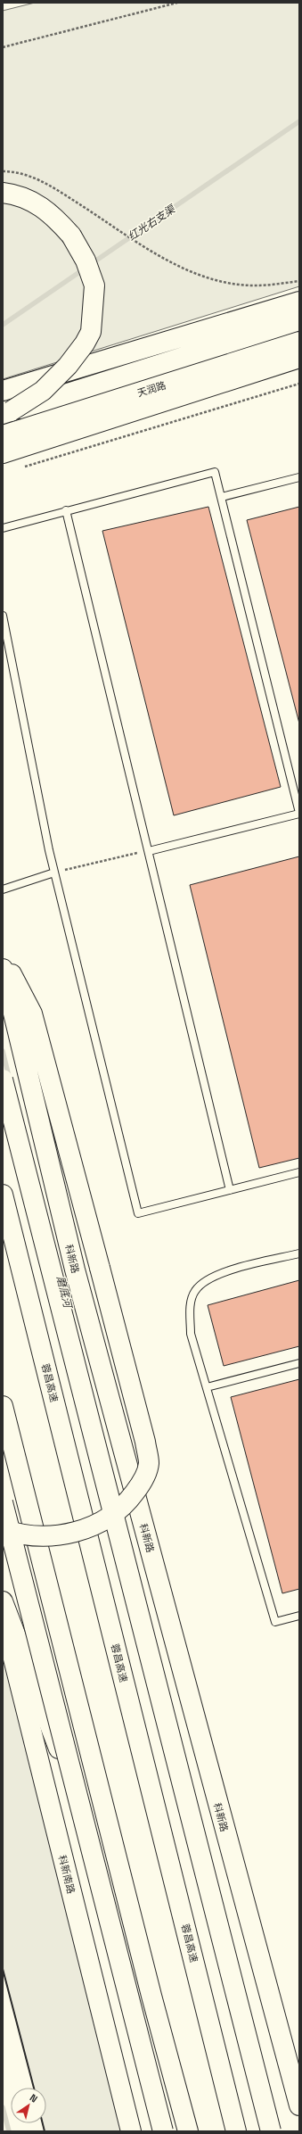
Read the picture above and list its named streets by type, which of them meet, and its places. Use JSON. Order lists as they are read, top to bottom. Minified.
{"streets":{"main road":["天润路","科新路","蓉昌高速","科新南路"]},"water":["红光右支渠","磨底河"],"north":"top right"}
